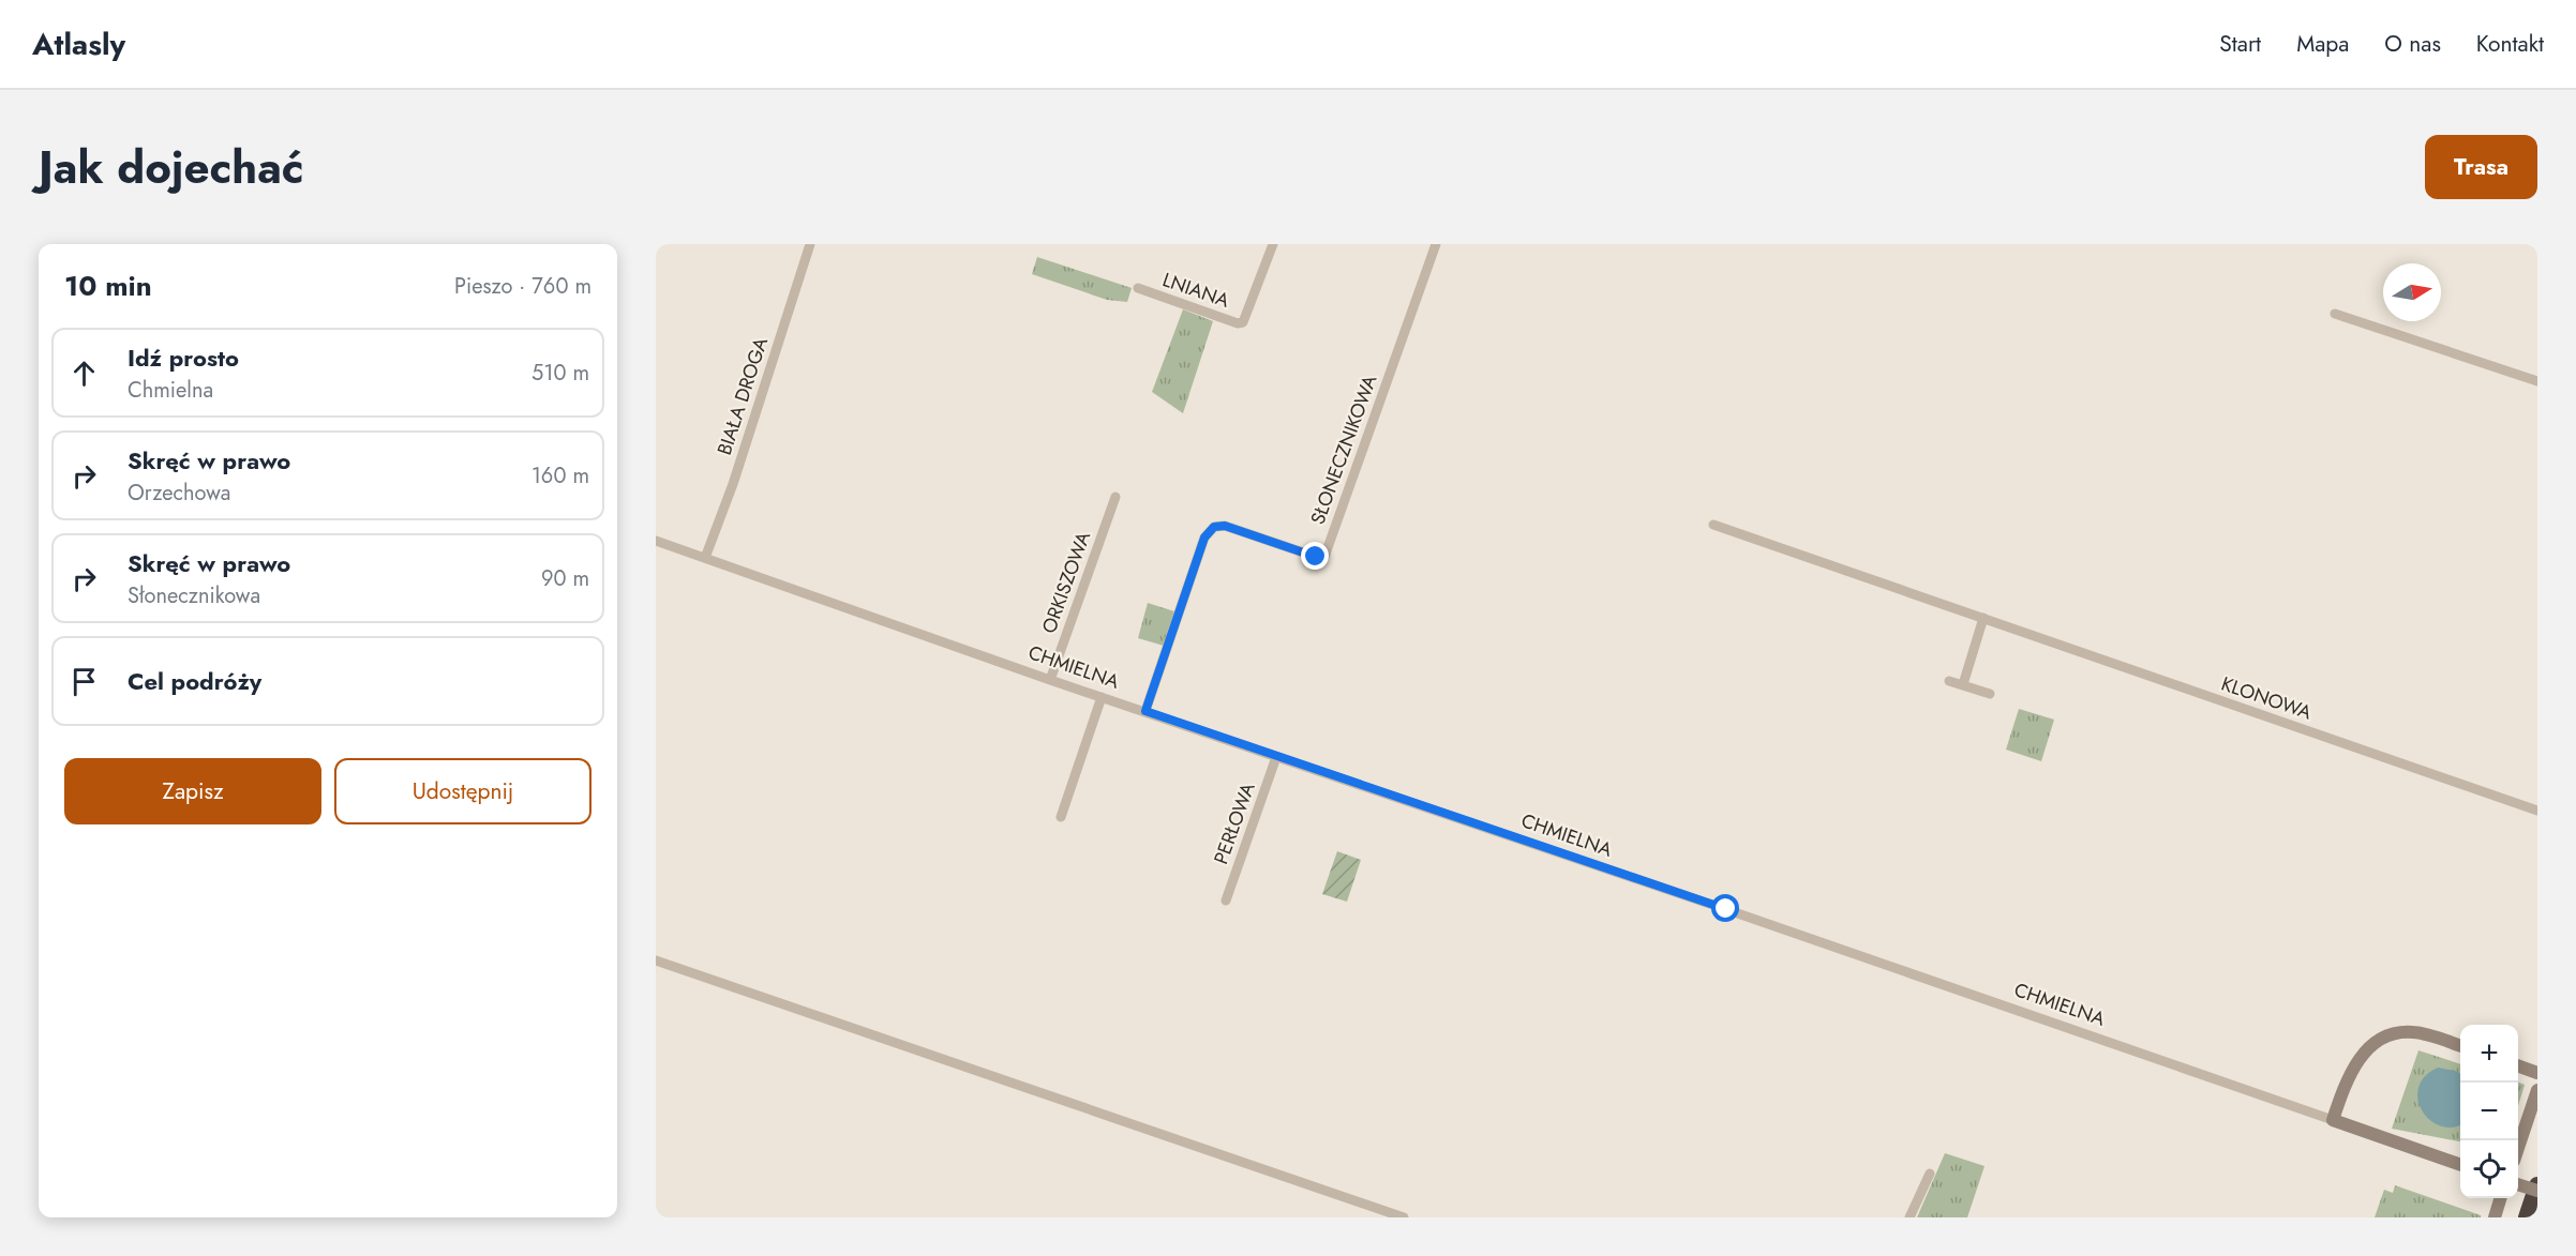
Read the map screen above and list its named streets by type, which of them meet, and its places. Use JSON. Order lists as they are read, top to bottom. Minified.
{"streets":{"street":["LNIANA","BIAŁA DROGA","SŁONECZNIKOWA","ORKISZOWA","CHMIELNA","KLONOWA","PERŁOWA"]},"crossings":[["BIAŁA DROGA","CHMIELNA"],["SŁONECZNIKOWA","CHMIELNA"],["ORKISZOWA","CHMIELNA"],["CHMIELNA","PERŁOWA"]],"north":"right","page":{"header":"Atlasly","nav":["Start","Mapa","O nas","Kontakt"],"title":"Jak dojechać","buttons":["Trasa",["Zapisz","Udostępnij"]],"heading":["10 min","Pieszo · 760 m"],"list":[["Idź prosto","Chmielna","510 m"],["Skręć w prawo","Orzechowa","160 m"],["Skręć w prawo","Słonecznikowa","90 m"],"Cel podróży"],"map_buttons":["+","−"]}}
